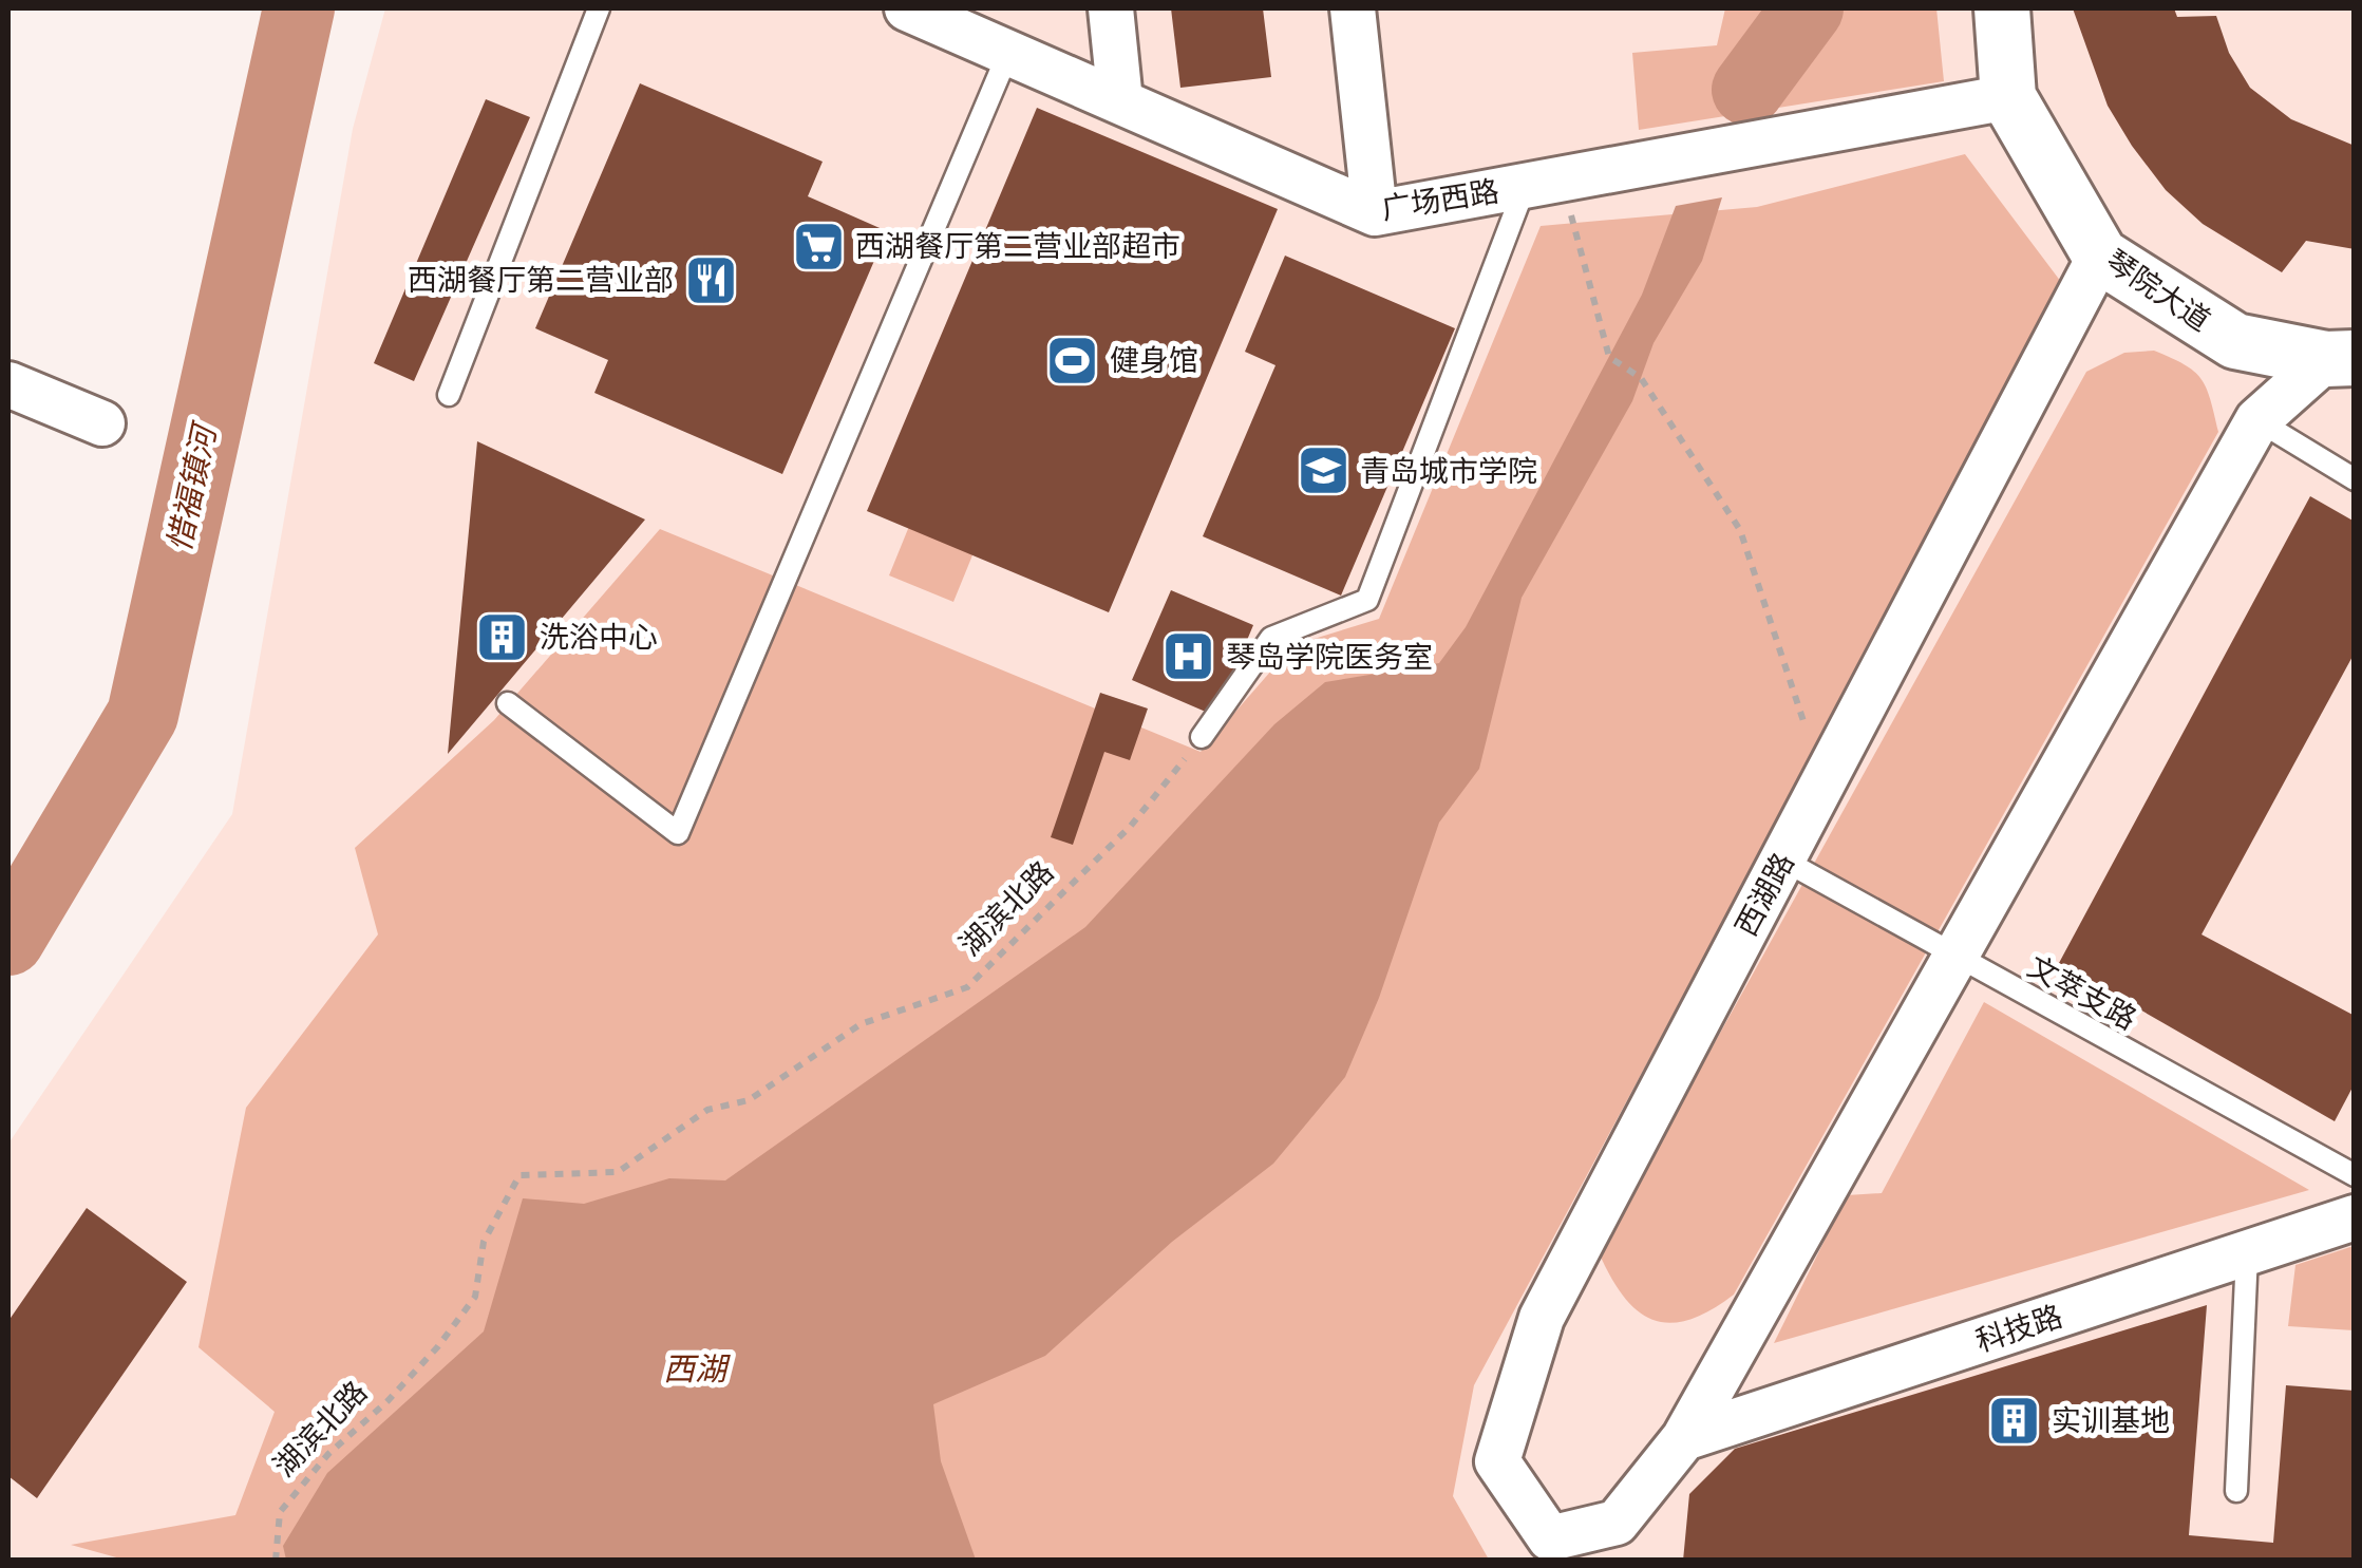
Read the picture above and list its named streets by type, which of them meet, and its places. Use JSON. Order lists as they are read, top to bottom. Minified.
{"streets":{"street":["广场西路","琴院大道","西湖路","科技路"],"lane":["文萃支路"],"path":["湖滨北路"]},"crossings":[["广场西路","琴院大道"],["琴院大道","西湖路"],["西湖路","文萃支路"],["西湖路","科技路"]],"water":["惜福镇河","西湖"],"places":{"supermarket":["西湖餐厅第二营业部超市"],"restaurant":["西湖餐厅第二营业部"],"sports":["健身馆"],"school or university":["青岛城市学院"],"building":["洗浴中心","实训基地"],"hospital":["琴岛学院医务室"]}}
